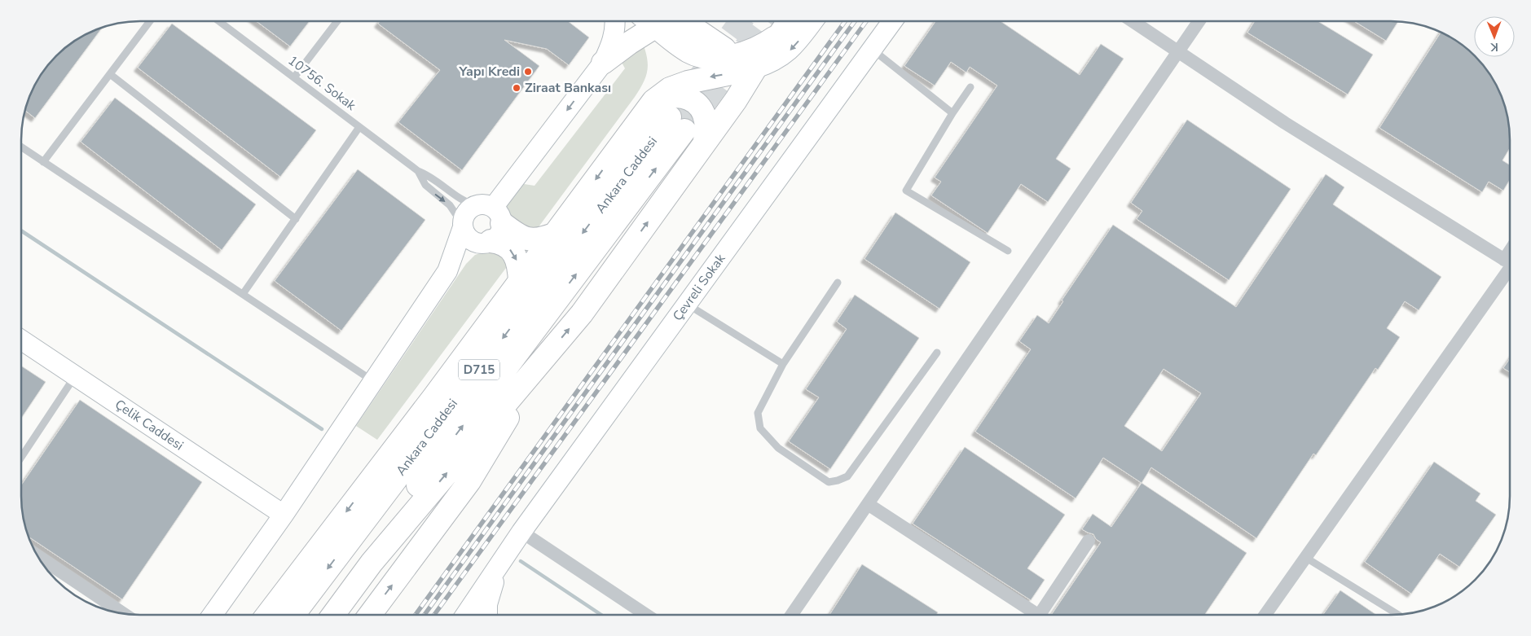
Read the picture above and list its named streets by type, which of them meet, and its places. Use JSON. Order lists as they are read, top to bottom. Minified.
{"streets":{"highway":["Ankara Caddesi","D715"],"street":["Çevreli Sokak","Çelik Caddesi"],"lane":["10756. Sokak"]},"places":["Yapı Kredi","Ziraat Bankası"],"north":"bottom"}
